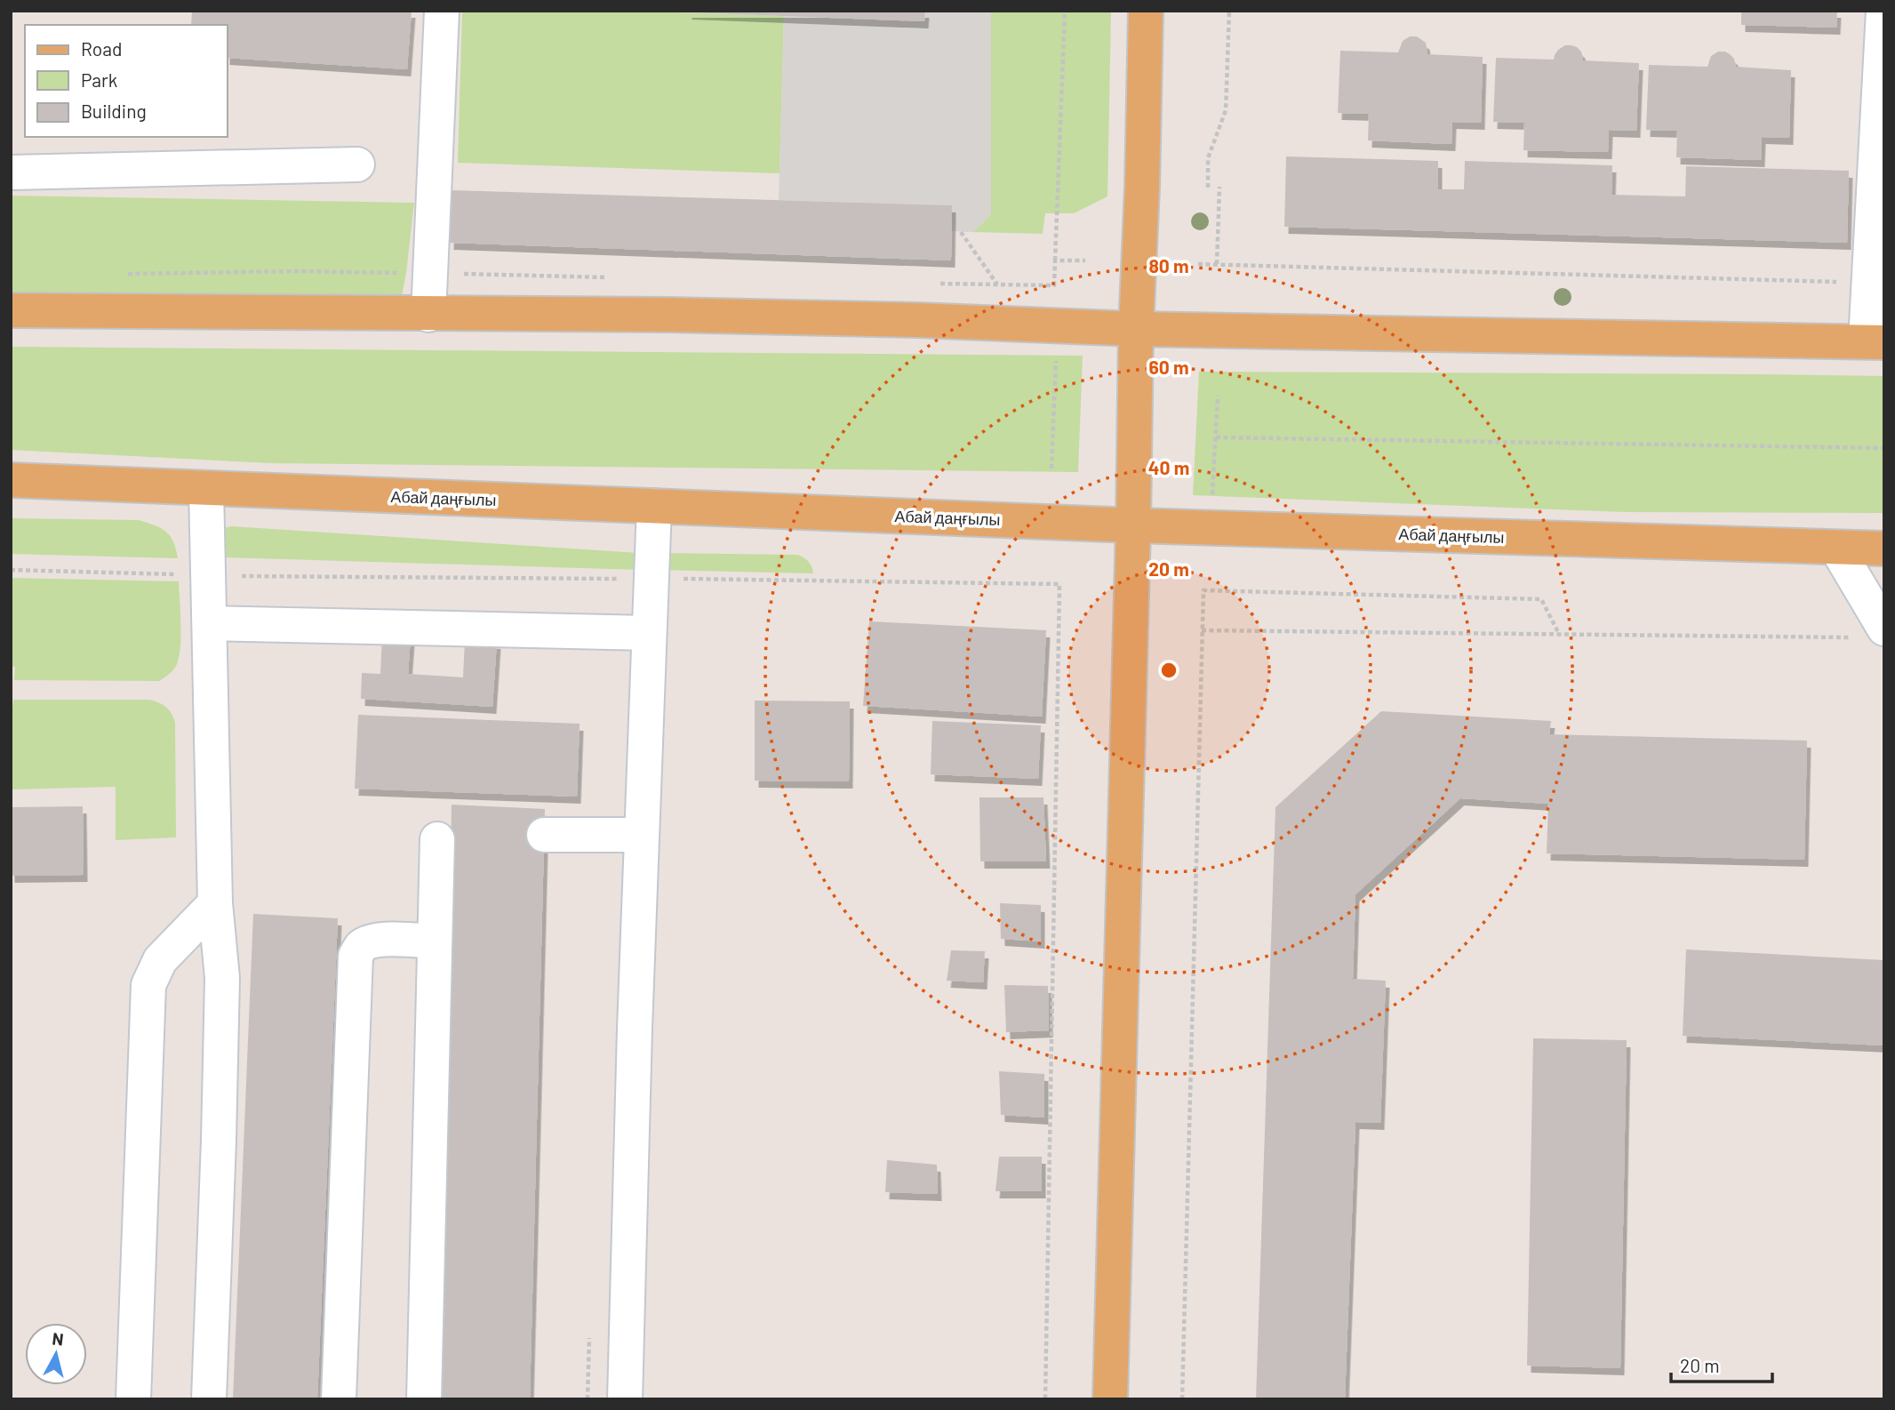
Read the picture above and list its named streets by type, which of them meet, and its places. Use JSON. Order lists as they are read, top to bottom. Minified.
{"streets":{"main road":["Абай даңғылы"]},"legend":["Road","Park","Building"],"scale_bar":"20 m","north":"top","rings":["80 m","60 m","40 m","20 m"]}
